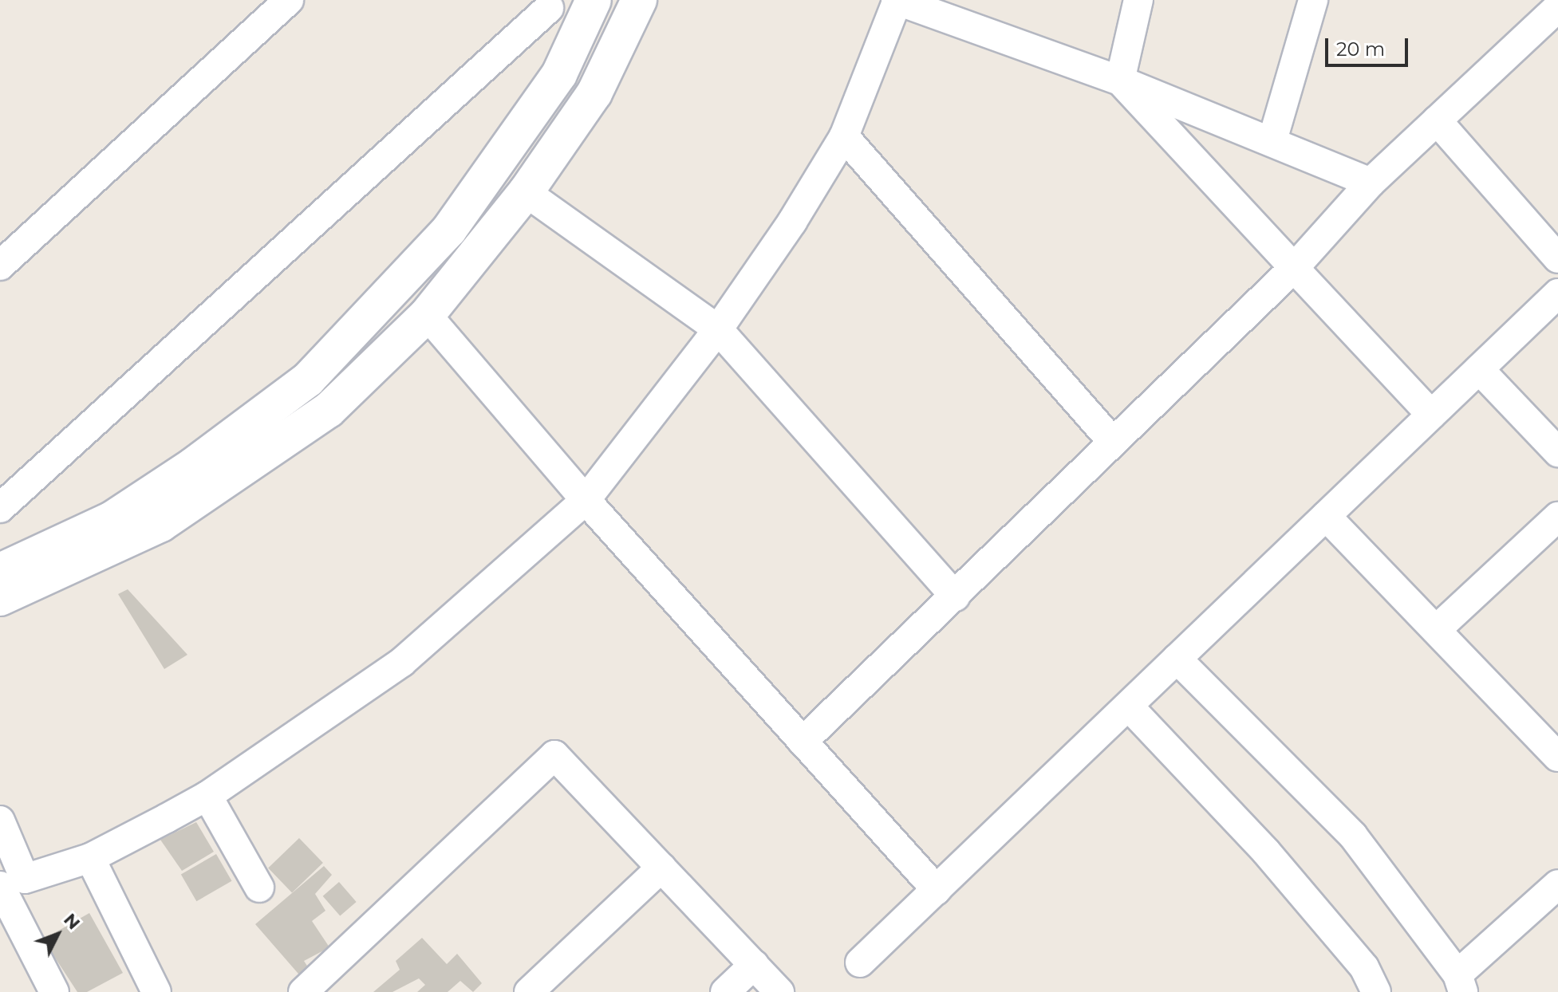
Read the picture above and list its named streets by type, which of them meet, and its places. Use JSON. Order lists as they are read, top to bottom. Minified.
{"scale_bar":"20 m","north":"top right"}
